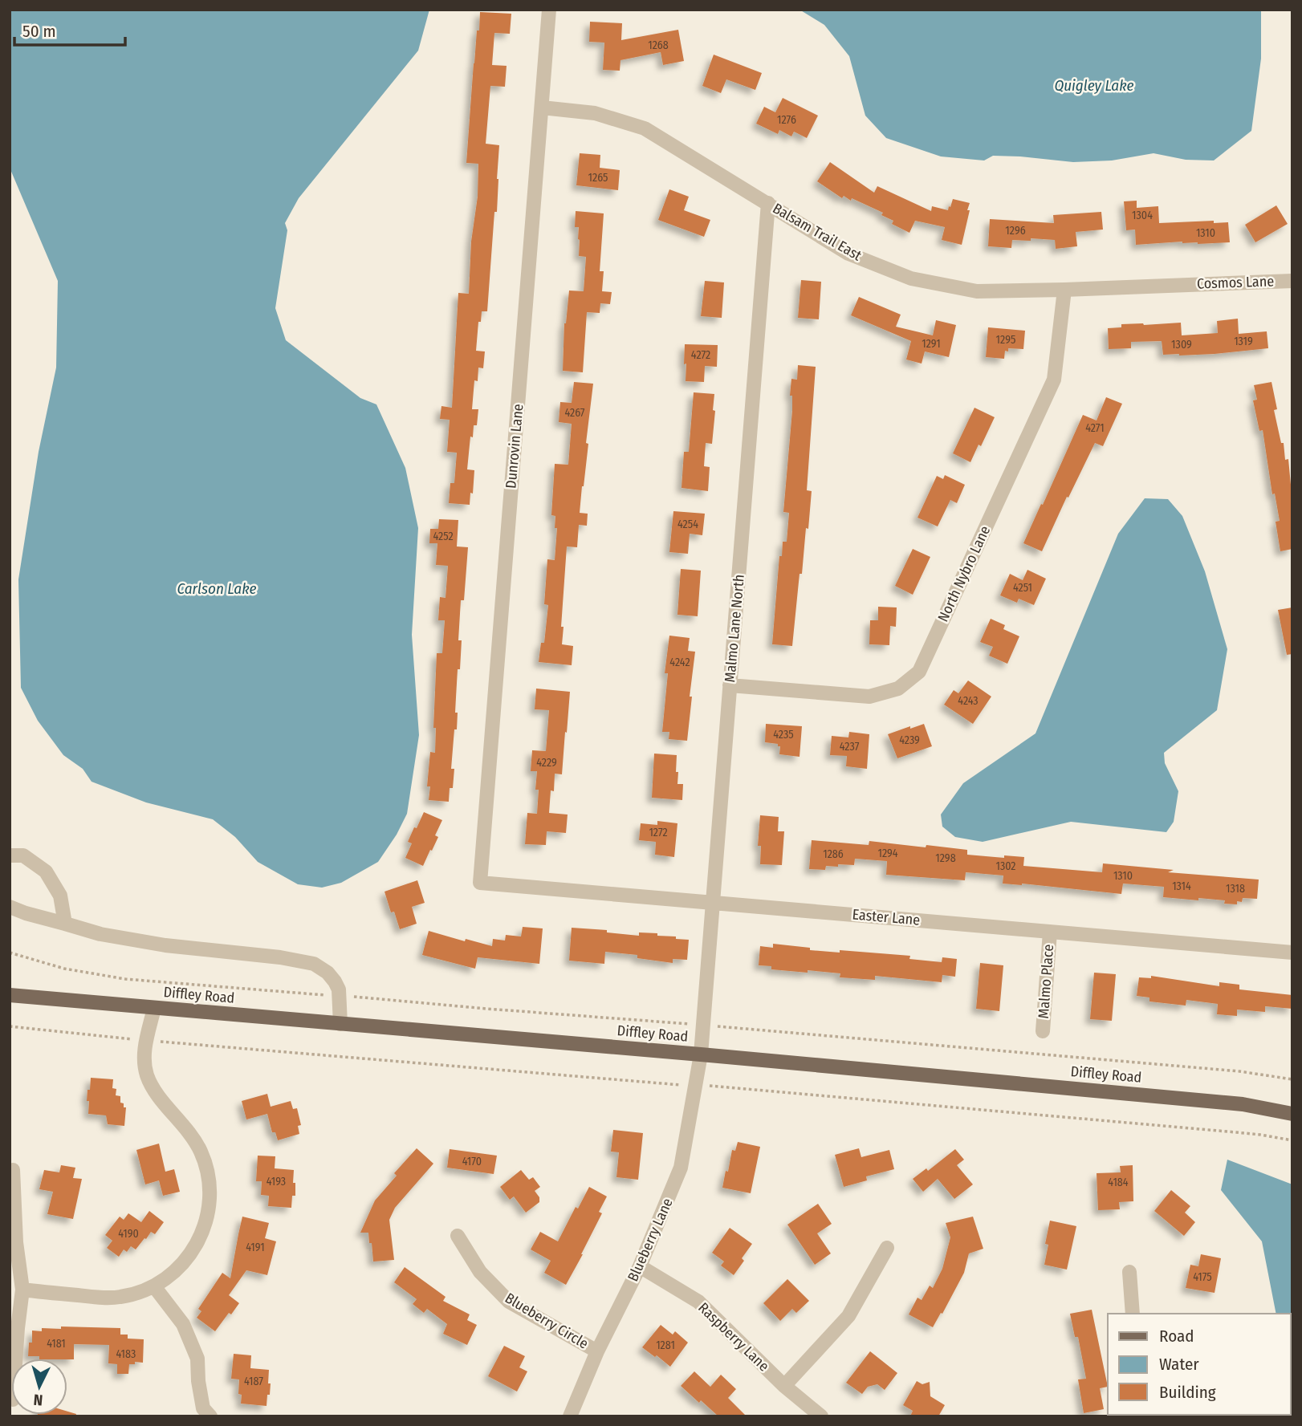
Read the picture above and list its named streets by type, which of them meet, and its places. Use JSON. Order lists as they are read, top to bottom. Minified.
{"streets":{"main road":["Diffley Road"],"street":["Balsam Trail East","Cosmos Lane","Dunrovin Lane","North Nybro Lane","Malmo Lane North","Easter Lane","Malmo Place","Blueberry Lane","Blueberry Circle","Raspberry Lane"]},"crossings":[["Balsam Trail East","Cosmos Lane"],["Balsam Trail East","Dunrovin Lane"],["Balsam Trail East","North Nybro Lane"],["Balsam Trail East","Malmo Lane North"],["Dunrovin Lane","Easter Lane"],["North Nybro Lane","Malmo Lane North"],["Malmo Lane North","Easter Lane"],["Malmo Lane North","Diffley Road"],["Malmo Lane North","Blueberry Lane"],["Easter Lane","Malmo Place"],["Diffley Road","Blueberry Lane"],["Blueberry Lane","Blueberry Circle"],["Blueberry Lane","Raspberry Lane"]],"water":["Quigley Lake","Carlson Lake"],"house_numbers":["1268","1276","1265","1304","1296","1310","1295","1319","1291","1309","4272","4267","4271","4254","4252","4251","4242","4243","4235","4239","4237","4229","1272","1294","1286","1298","1302","1310","1314","1318","4170","4193","4184","4190","4191","4175","4181","1281","4183","4187"],"legend":["Road","Water","Building"],"scale_bar":"50 m","north":"bottom"}
